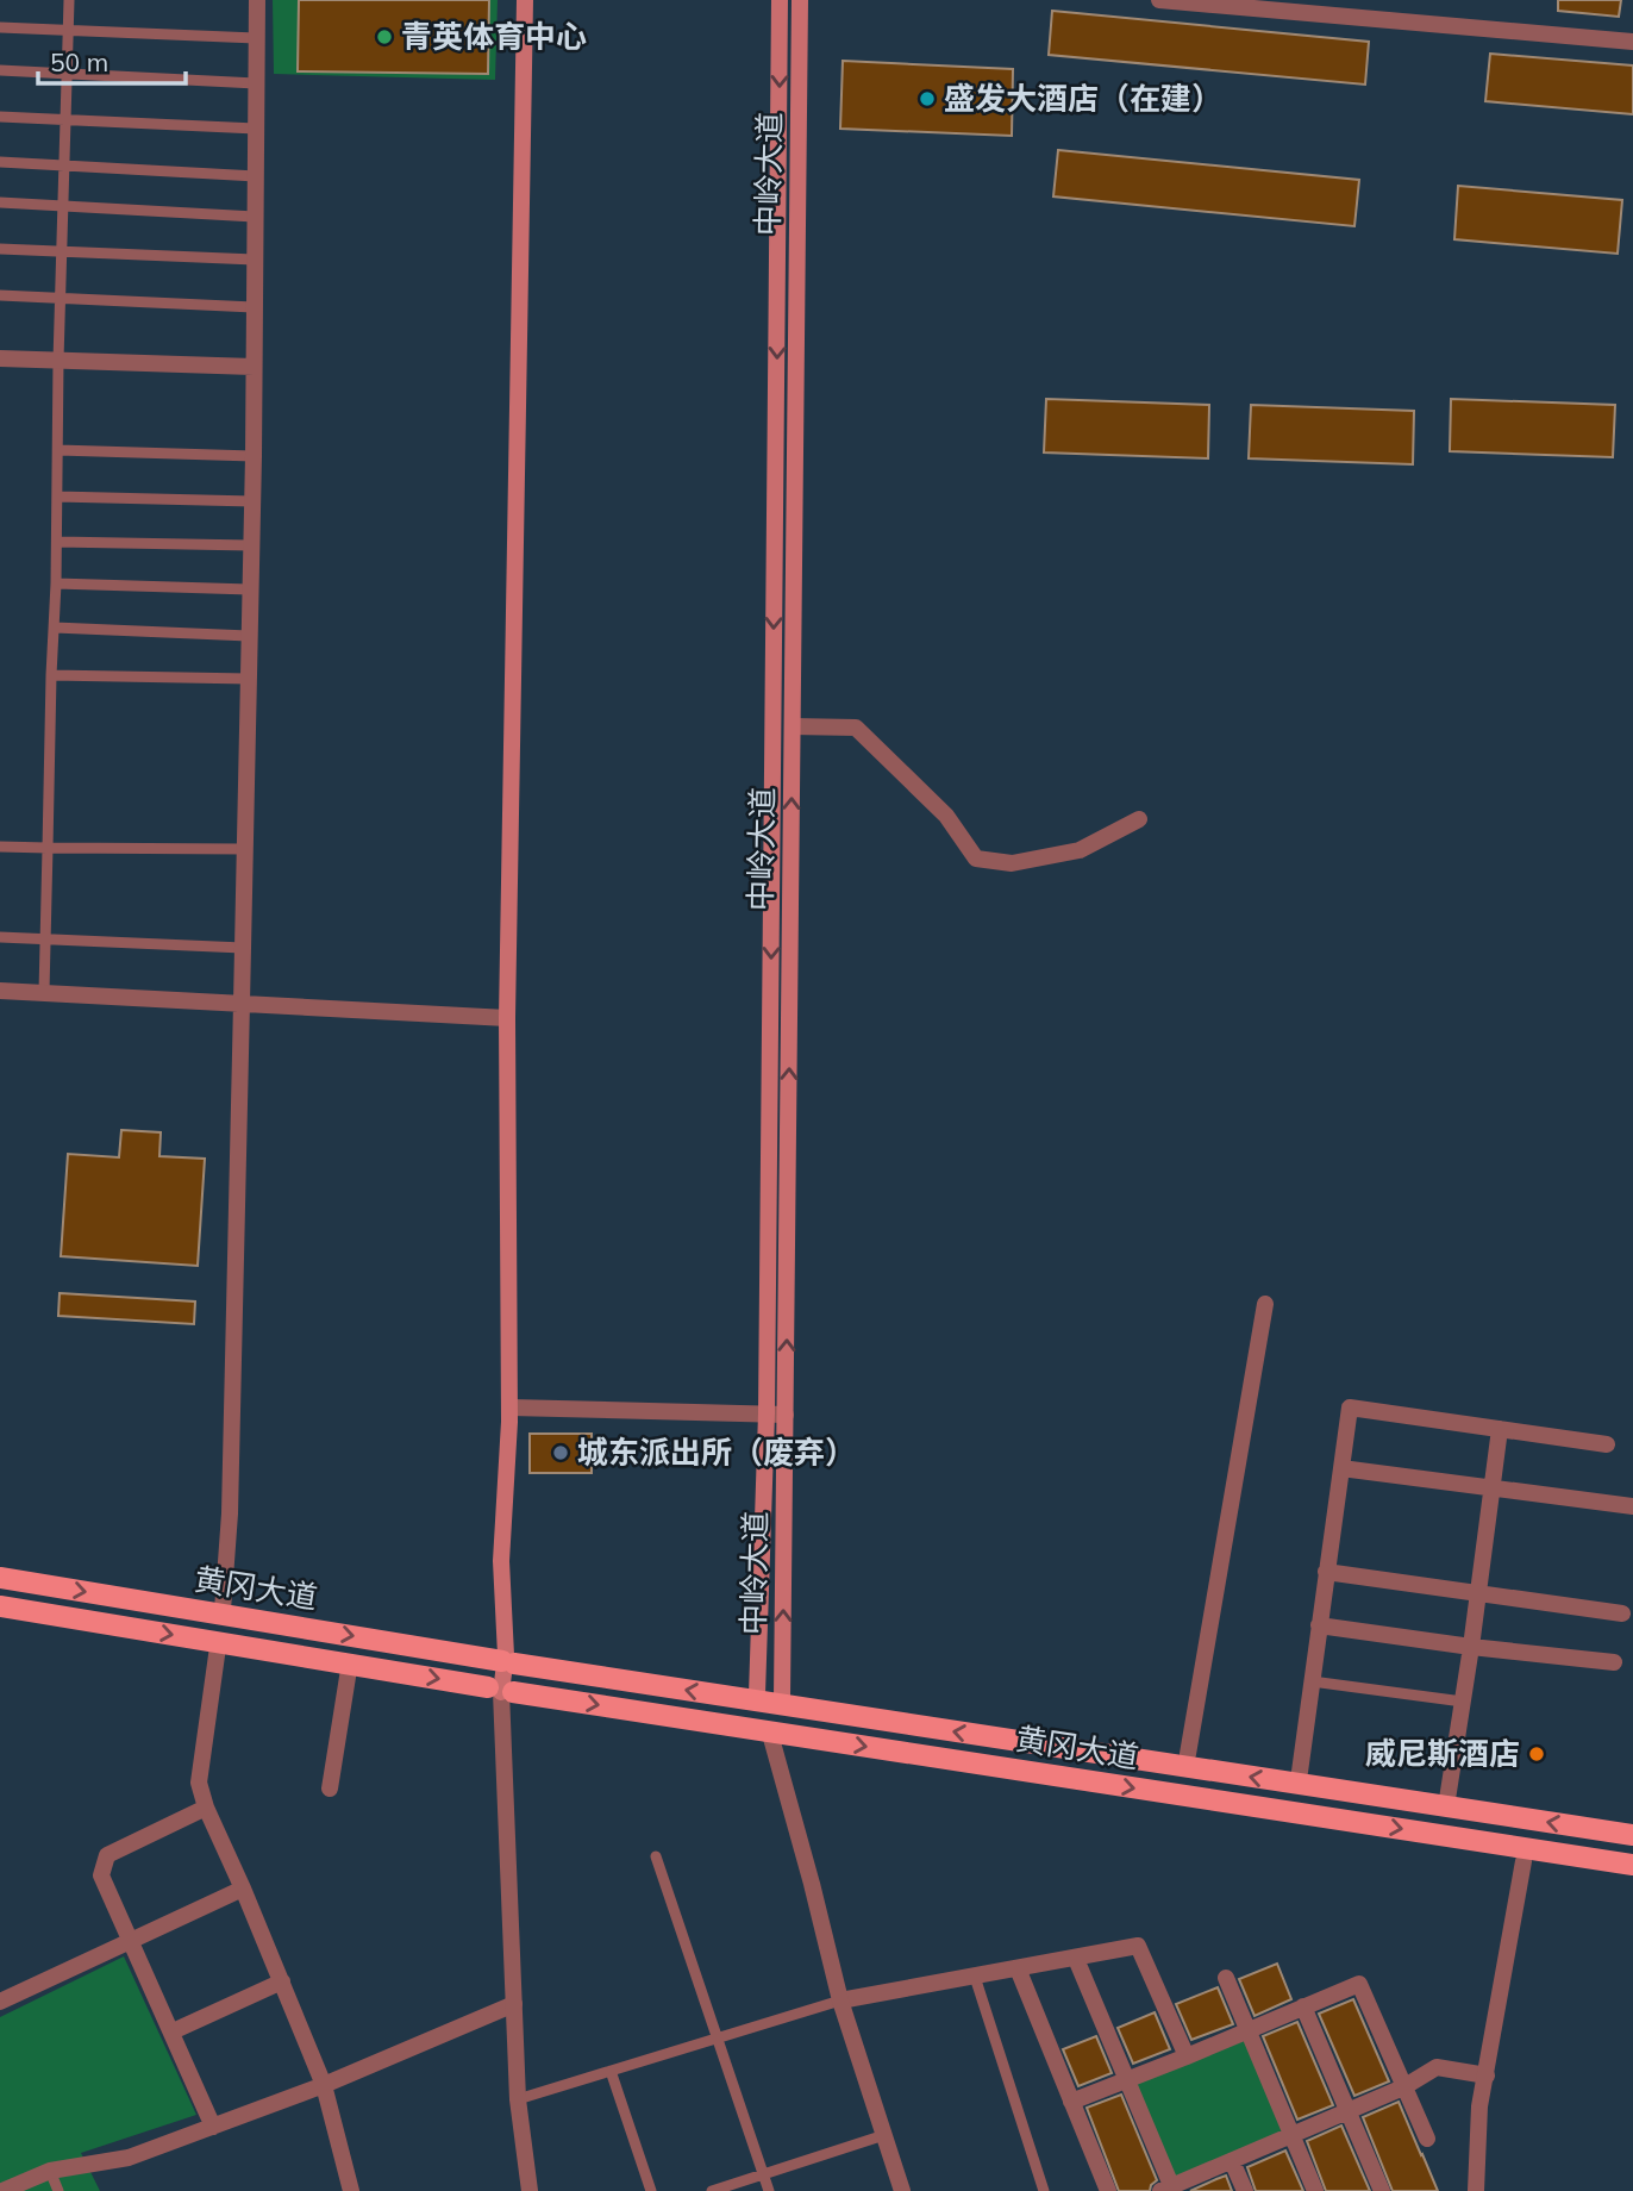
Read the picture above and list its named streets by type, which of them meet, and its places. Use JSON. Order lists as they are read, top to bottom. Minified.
{"streets":{"main road":["中岭大道","黄冈大道"]},"places":["青英体育中心","盛发大酒店（在建）","城东派出所（废弃）","威尼斯酒店"],"scale_bar":"50 m"}
